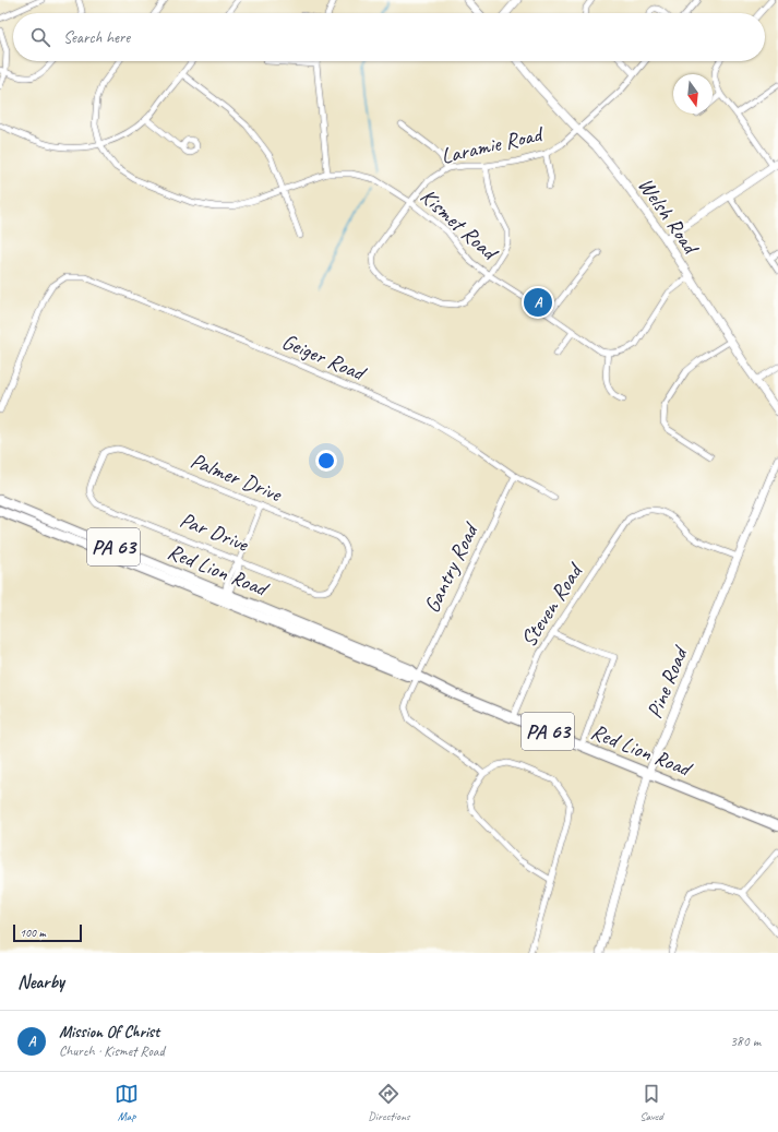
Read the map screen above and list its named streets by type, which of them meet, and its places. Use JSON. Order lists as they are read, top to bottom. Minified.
{"streets":{"main road":["PA 63","Red Lion Road"],"street":["Laramie Road","Welsh Road","Kismet Road","Geiger Road","Palmer Drive","Par Drive","Gantry Road","Steven Road","Pine Road"]},"crossings":[["Laramie Road","Welsh Road"],["Laramie Road","Kismet Road"],["Geiger Road","Gantry Road"],["Palmer Drive","Par Drive"],["Gantry Road","Red Lion Road"],["Red Lion Road","Steven Road"],["Red Lion Road","Pine Road"],["Steven Road","Pine Road"]],"scale_bar":"100 m","north":"bottom","page":{"search":"Search here","pins":"A","scale":"100 m","heading":"Nearby","list":[{"mark":"A","name":"Mission Of Christ","note":"Church · Kismet Road","value":"380 m"}],"nav":["Map","Directions","Saved"]}}
